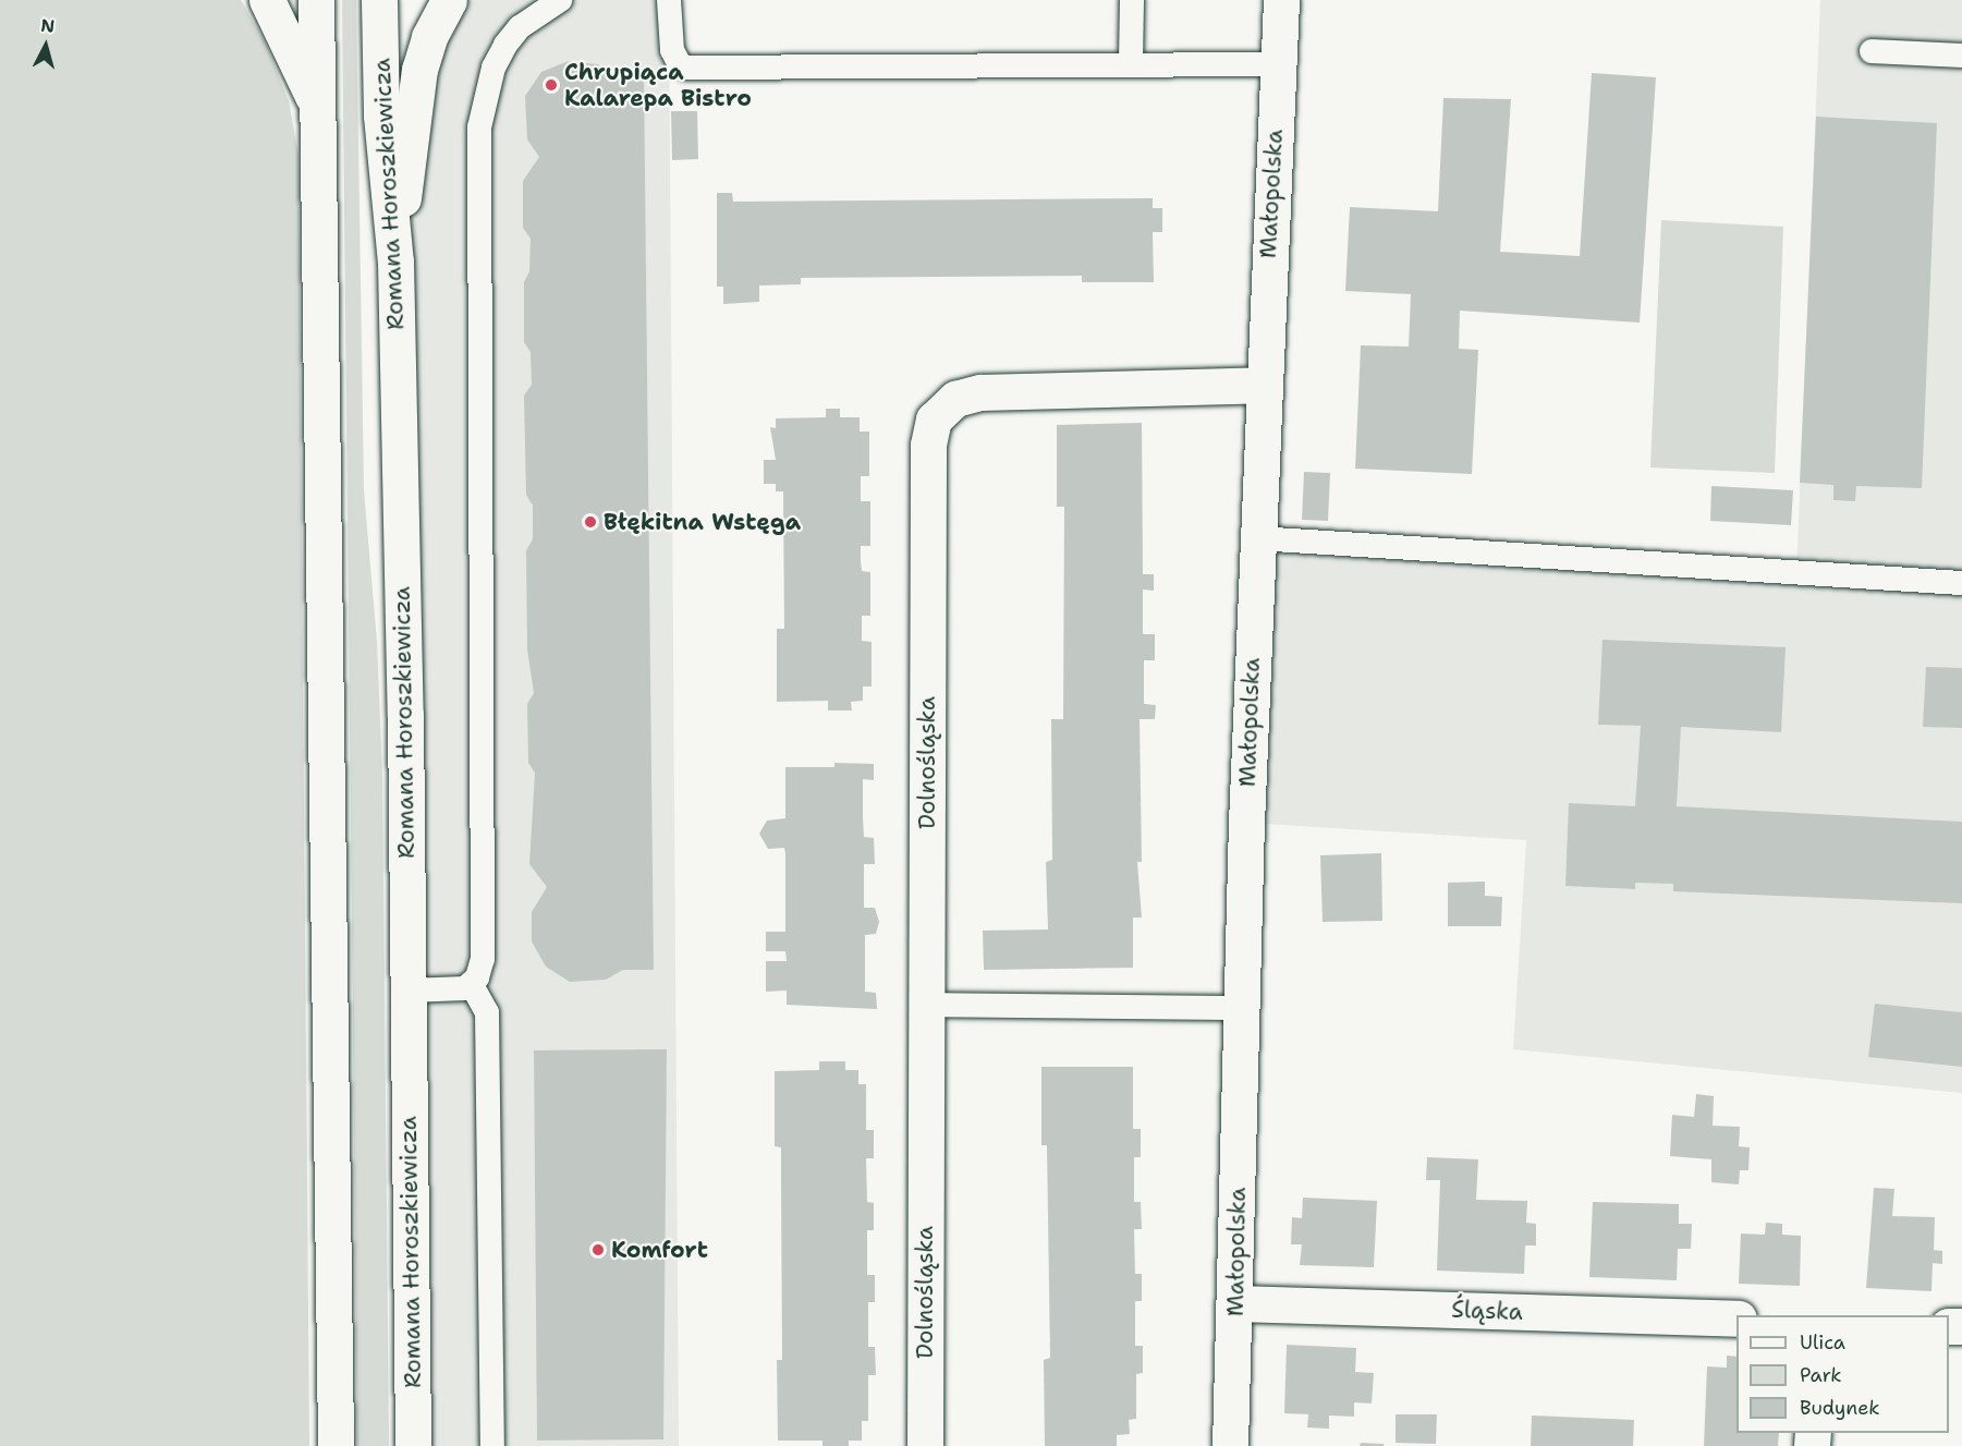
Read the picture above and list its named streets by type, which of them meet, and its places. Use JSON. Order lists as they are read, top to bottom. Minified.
{"streets":{"street":["Romana Horoszkiewicza","Małopolska","Dolnośląska","Śląska"]},"crossings":[["Małopolska","Dolnośląska"],["Małopolska","Śląska"]],"places":["Chrupiąca Kalarepa Bistro","Błękitna Wstęga","Komfort"],"legend":["Ulica","Park","Budynek"],"north":"top"}
